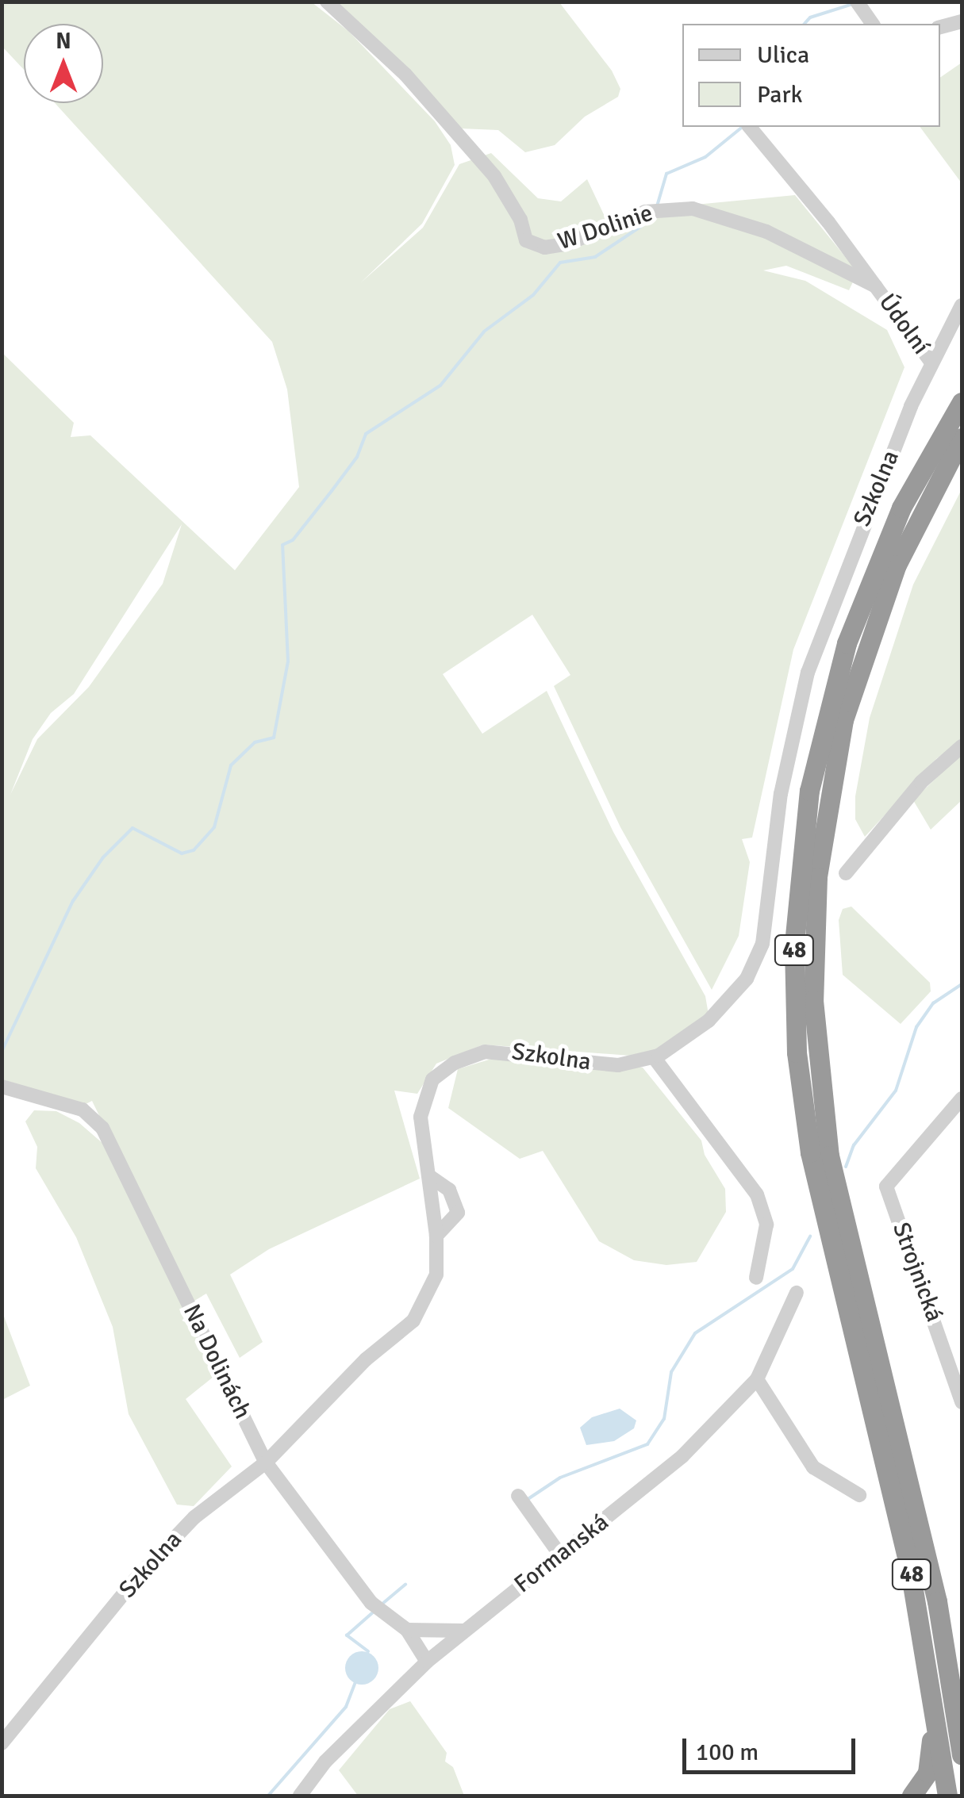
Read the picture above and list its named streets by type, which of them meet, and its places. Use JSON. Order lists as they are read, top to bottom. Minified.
{"streets":{"highway":["48"],"street":["W Dolinie","Údolní","Szkolna","Strojnická","Na Dolinách","Formanská"]},"crossings":[["W Dolinie","Údolní"],["Údolní","Szkolna"],["Szkolna","Na Dolinách"],["Na Dolinách","Formanská"]],"legend":["Ulica","Park"],"scale_bar":"100 m","north":"top"}
